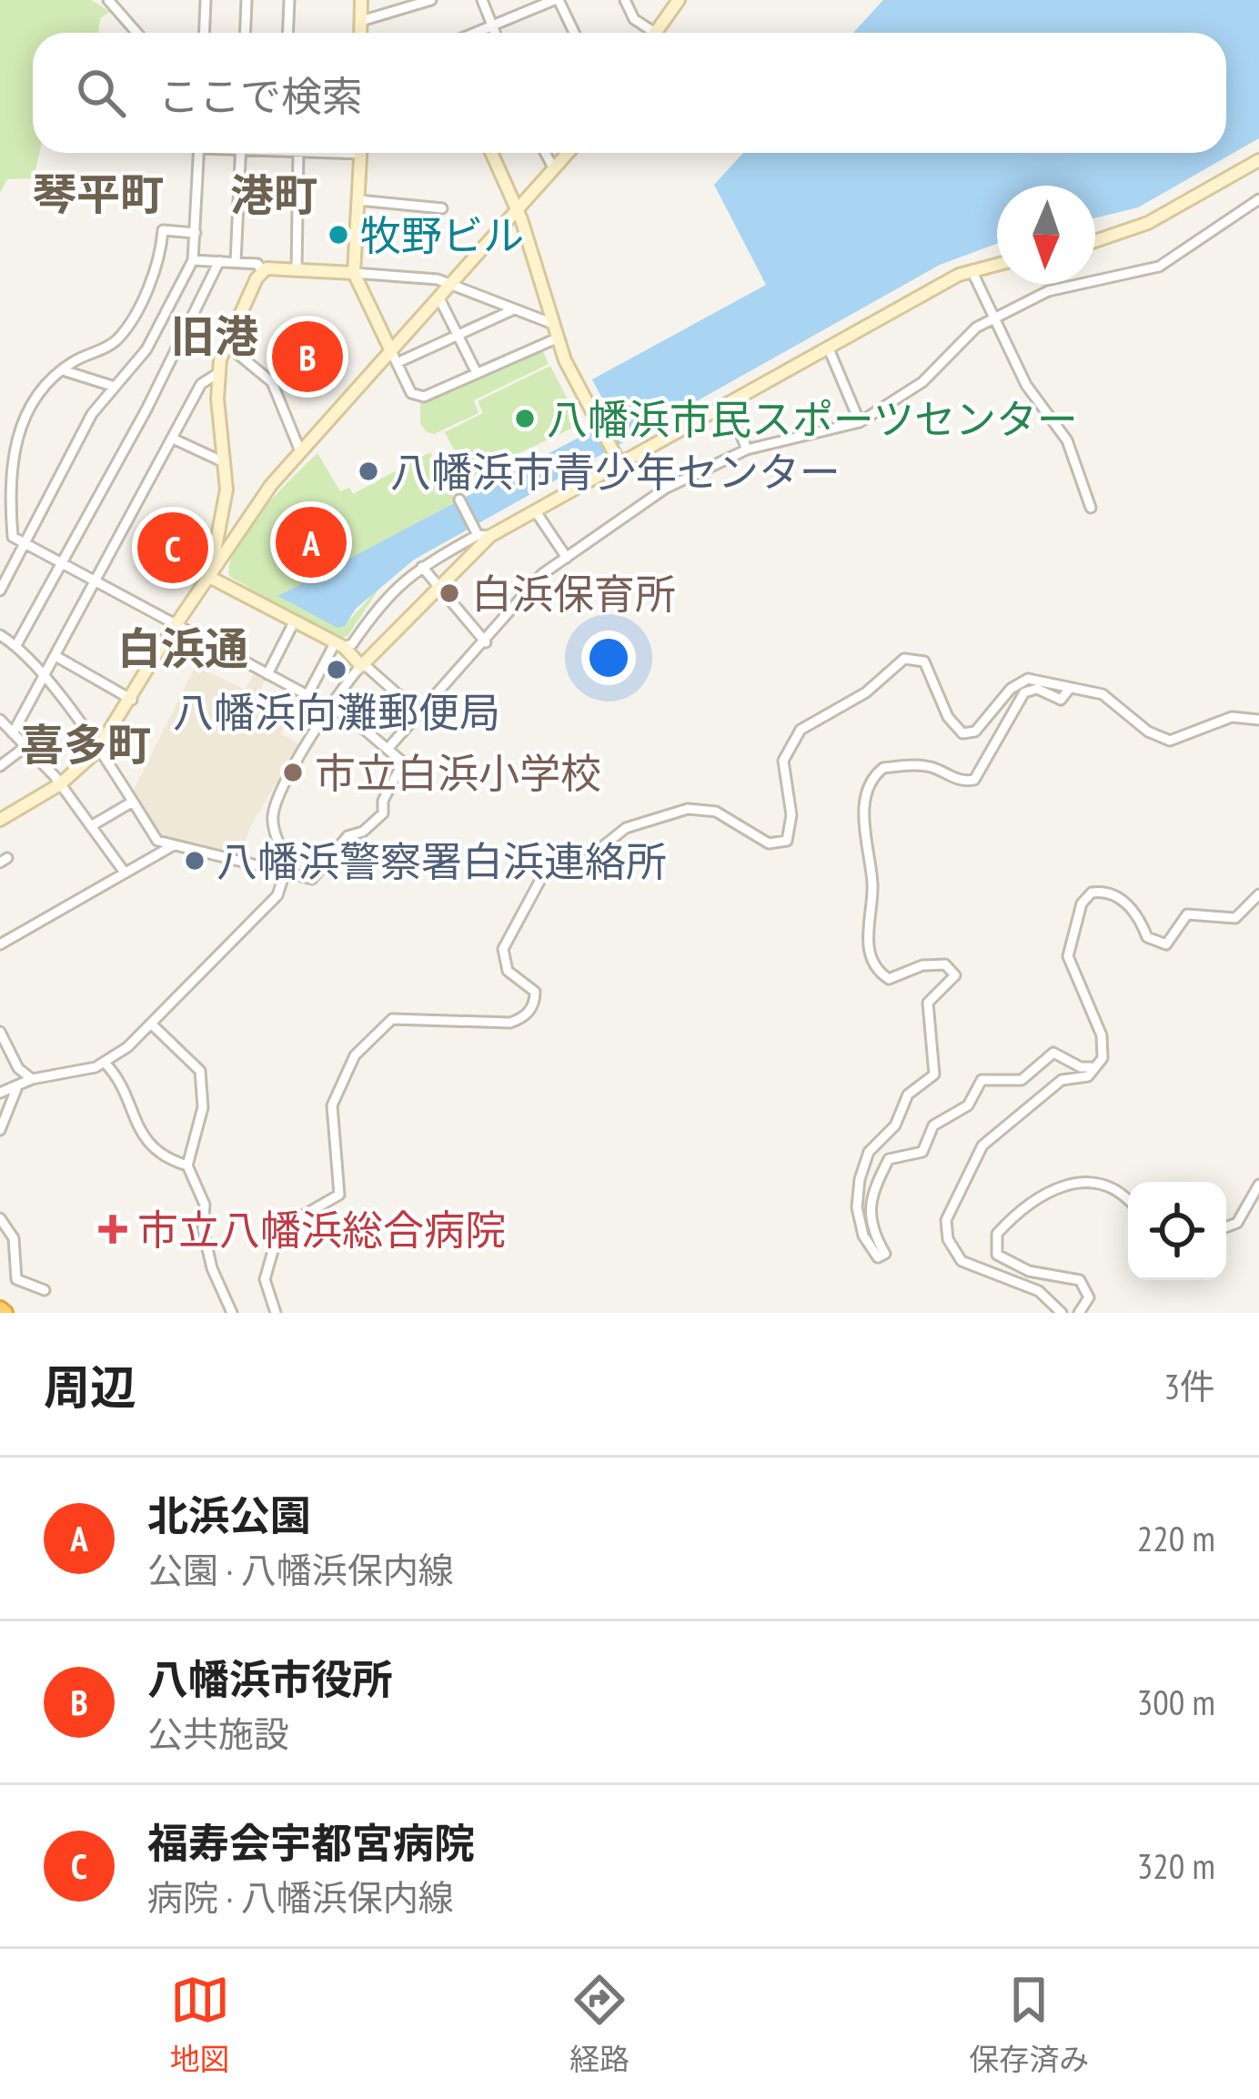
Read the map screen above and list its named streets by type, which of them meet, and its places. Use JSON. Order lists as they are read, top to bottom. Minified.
{"districts":["琴平町","港町","旧港","白浜通","喜多町"],"places":{"other":["牧野ビル","八幡浜市民スポーツセンター","八幡浜市青少年センター","白浜保育所","八幡浜向灘郵便局","市立白浜小学校","八幡浜警察署白浜連絡所"],"health":["市立八幡浜総合病院"]},"north":"bottom","page":{"search":"ここで検索","pins":["B","A","C"],"heading":["周辺","3件"],"list":[{"mark":"A","name":"北浜公園","note":"公園 · 八幡浜保内線","value":"220 m"},{"mark":"B","name":"八幡浜市役所","note":"公共施設","value":"300 m"},{"mark":"C","name":"福寿会宇都宮病院","note":"病院 · 八幡浜保内線","value":"320 m"}],"nav":["地図","経路","保存済み"]}}
